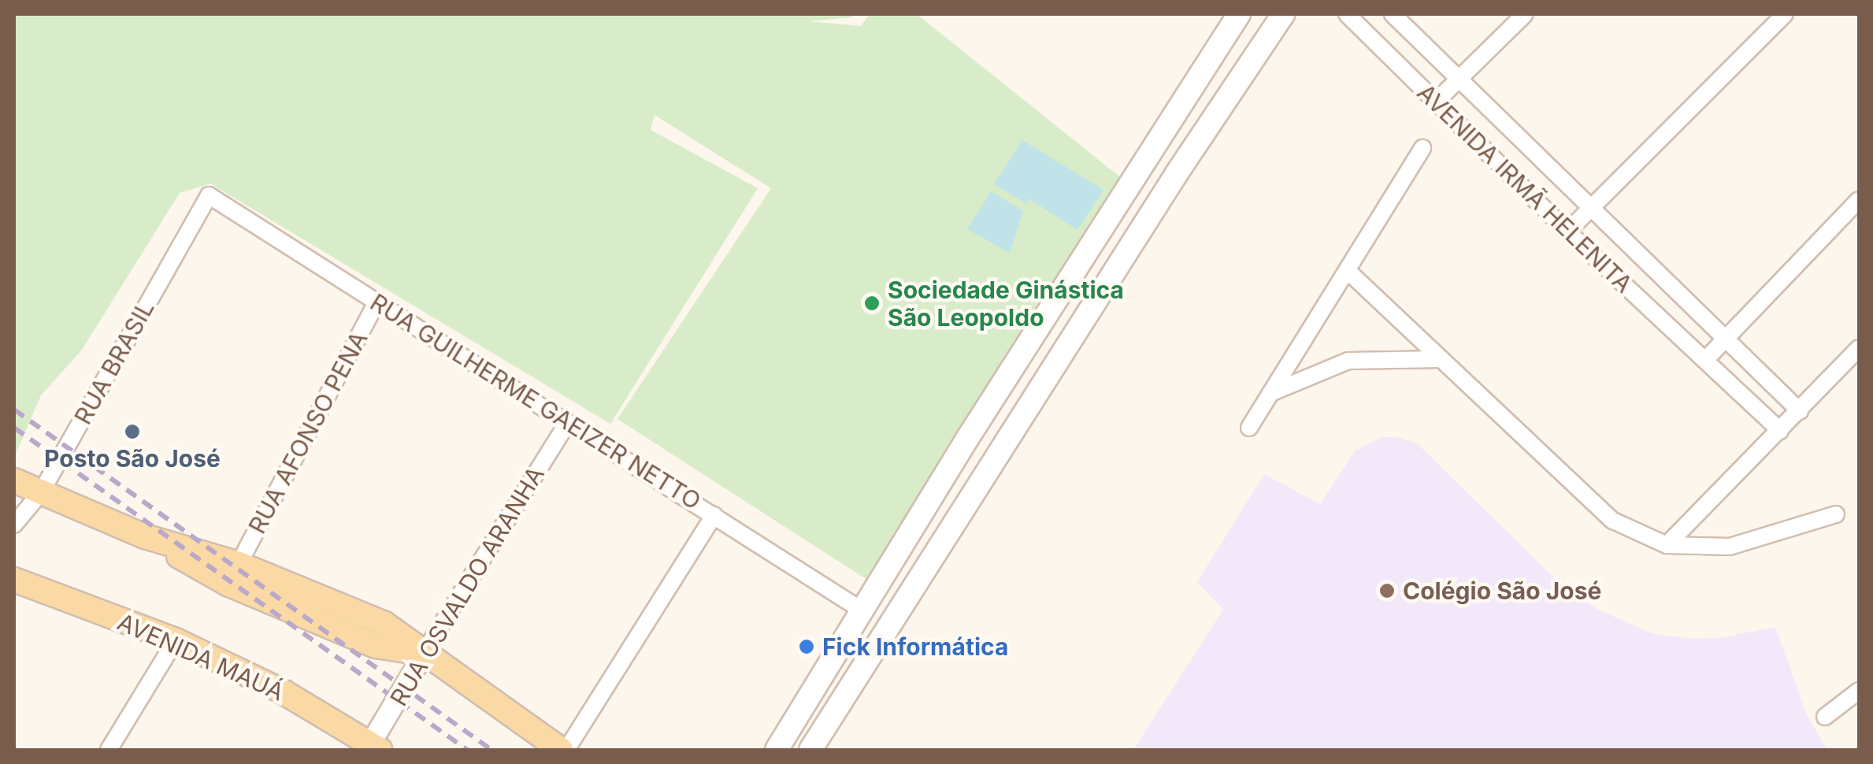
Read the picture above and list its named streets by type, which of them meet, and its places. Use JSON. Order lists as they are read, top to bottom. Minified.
{"streets":{"main road":["AVENIDA MAUÁ"],"street":["AVENIDA IRMÃ HELENITA","RUA BRASIL","RUA GUILHERME GAEIZER NETTO","RUA AFONSO PENA","RUA OSVALDO ARANHA"]},"crossings":[["RUA BRASIL","RUA GUILHERME GAEIZER NETTO"],["RUA GUILHERME GAEIZER NETTO","RUA AFONSO PENA"],["RUA GUILHERME GAEIZER NETTO","RUA OSVALDO ARANHA"],["RUA OSVALDO ARANHA","AVENIDA MAUÁ"]],"places":["Sociedade Ginástica São Leopoldo","Posto São José","Colégio São José","Fick Informática"]}
